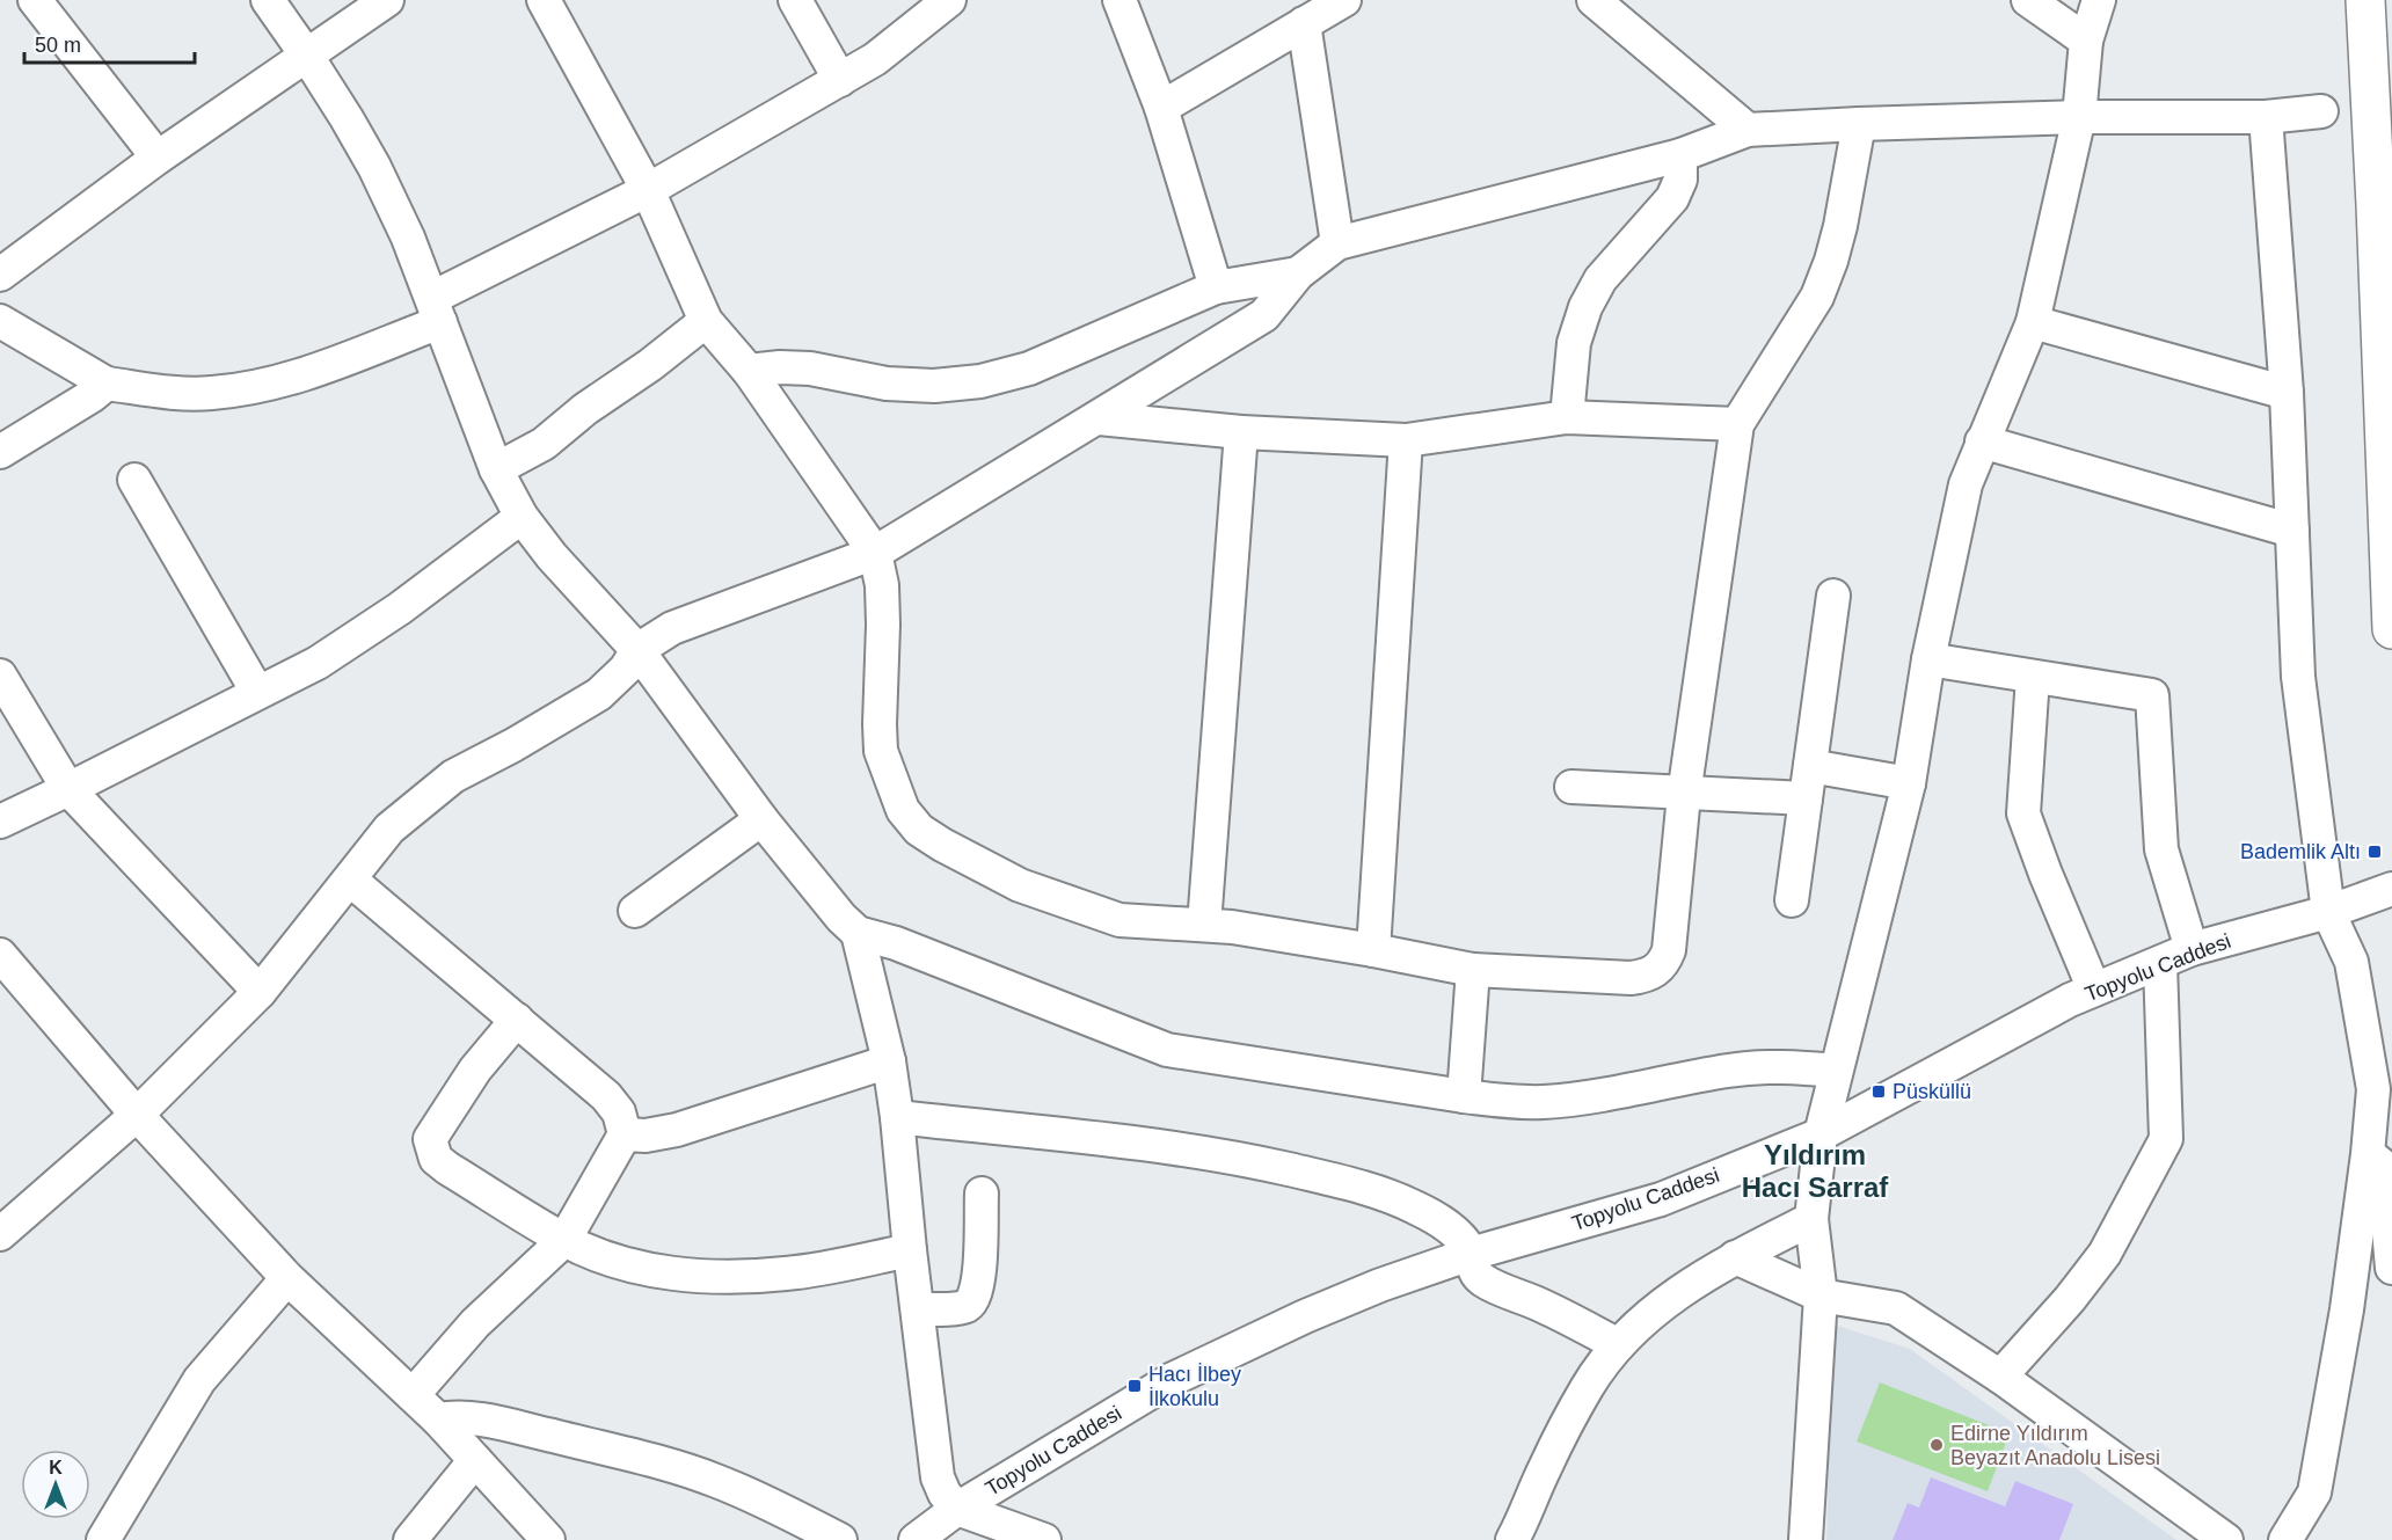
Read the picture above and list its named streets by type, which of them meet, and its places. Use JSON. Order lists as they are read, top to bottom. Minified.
{"streets":{"street":["Topyolu Caddesi"]},"districts":["Yıldırım Hacı Sarraf"],"places":{"transit":["Bademlik Altı","Püsküllü","Hacı İlbey İlkokulu"],"other":["Edirne Yıldırım Beyazıt Anadolu Lisesi"]},"scale_bar":"50 m","north":"top"}
